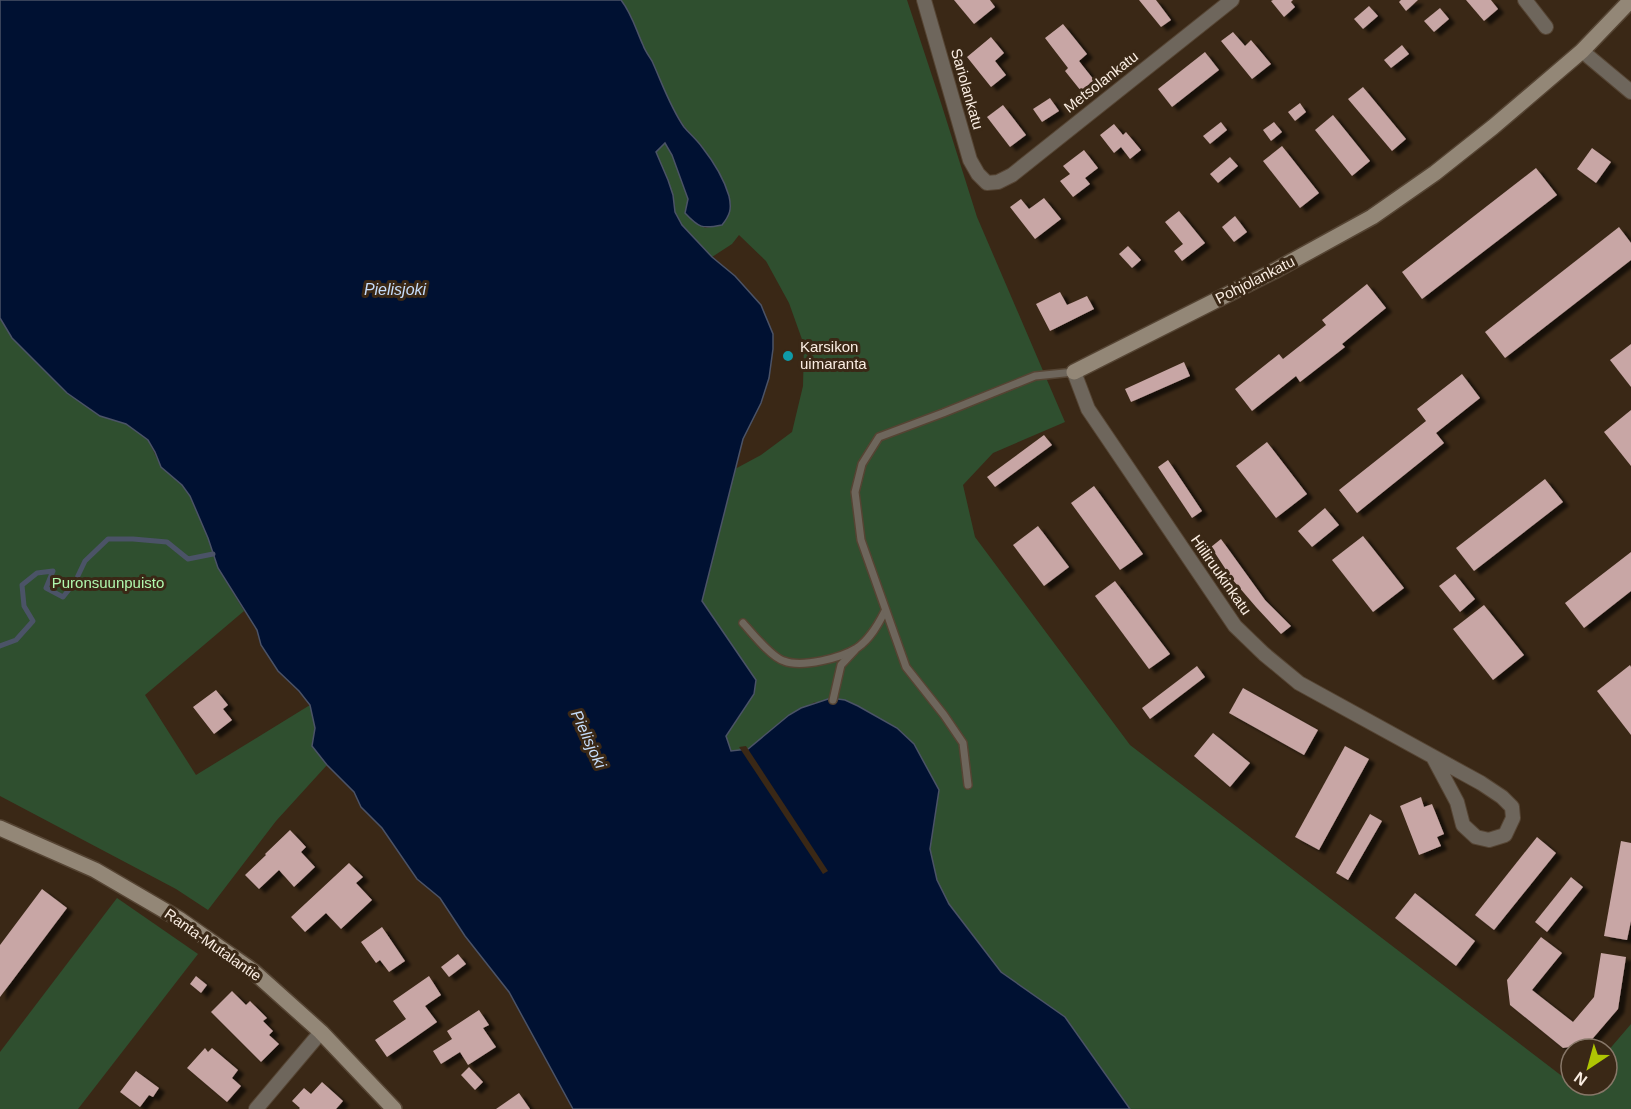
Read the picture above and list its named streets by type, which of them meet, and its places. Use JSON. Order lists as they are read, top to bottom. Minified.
{"streets":{"street":["Metsolankatu","Sariolankatu","Pohjolankatu","Hiiliruukinkatu","Ranta-Mutalantie"]},"crossings":[["Metsolankatu","Sariolankatu"],["Pohjolankatu","Hiiliruukinkatu"]],"water":["Pielisjoki"],"parks":["Puronsuunpuisto"],"places":["Karsikon uimaranta"],"north":"bottom left"}
